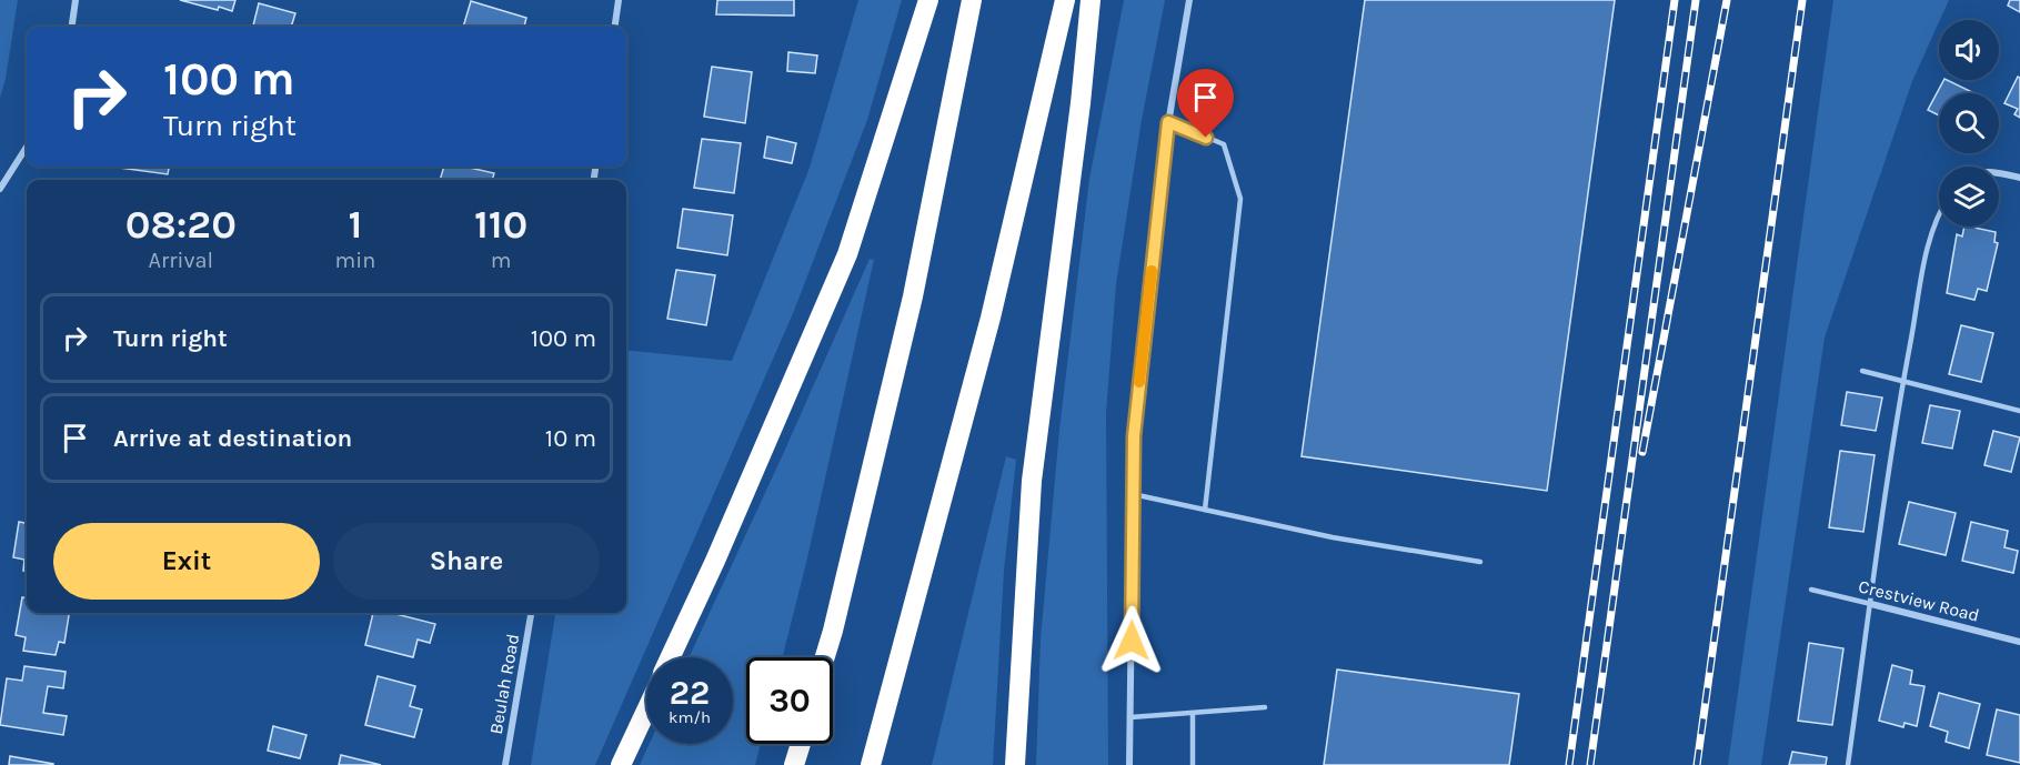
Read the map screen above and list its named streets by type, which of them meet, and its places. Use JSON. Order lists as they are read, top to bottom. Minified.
{"streets":{"street":["Crestview Road","Beulah Road"]},"page":{"turn":["100 m","Turn right"],"eta":["08:20","Arrival","1","min","110","m"],"list":[{"name":"Turn right","value":"100 m"},{"name":"Arrive at destination","value":"10 m"}],"buttons":["Exit","Share"],"speed":"22 km/h","limit":"30"}}
